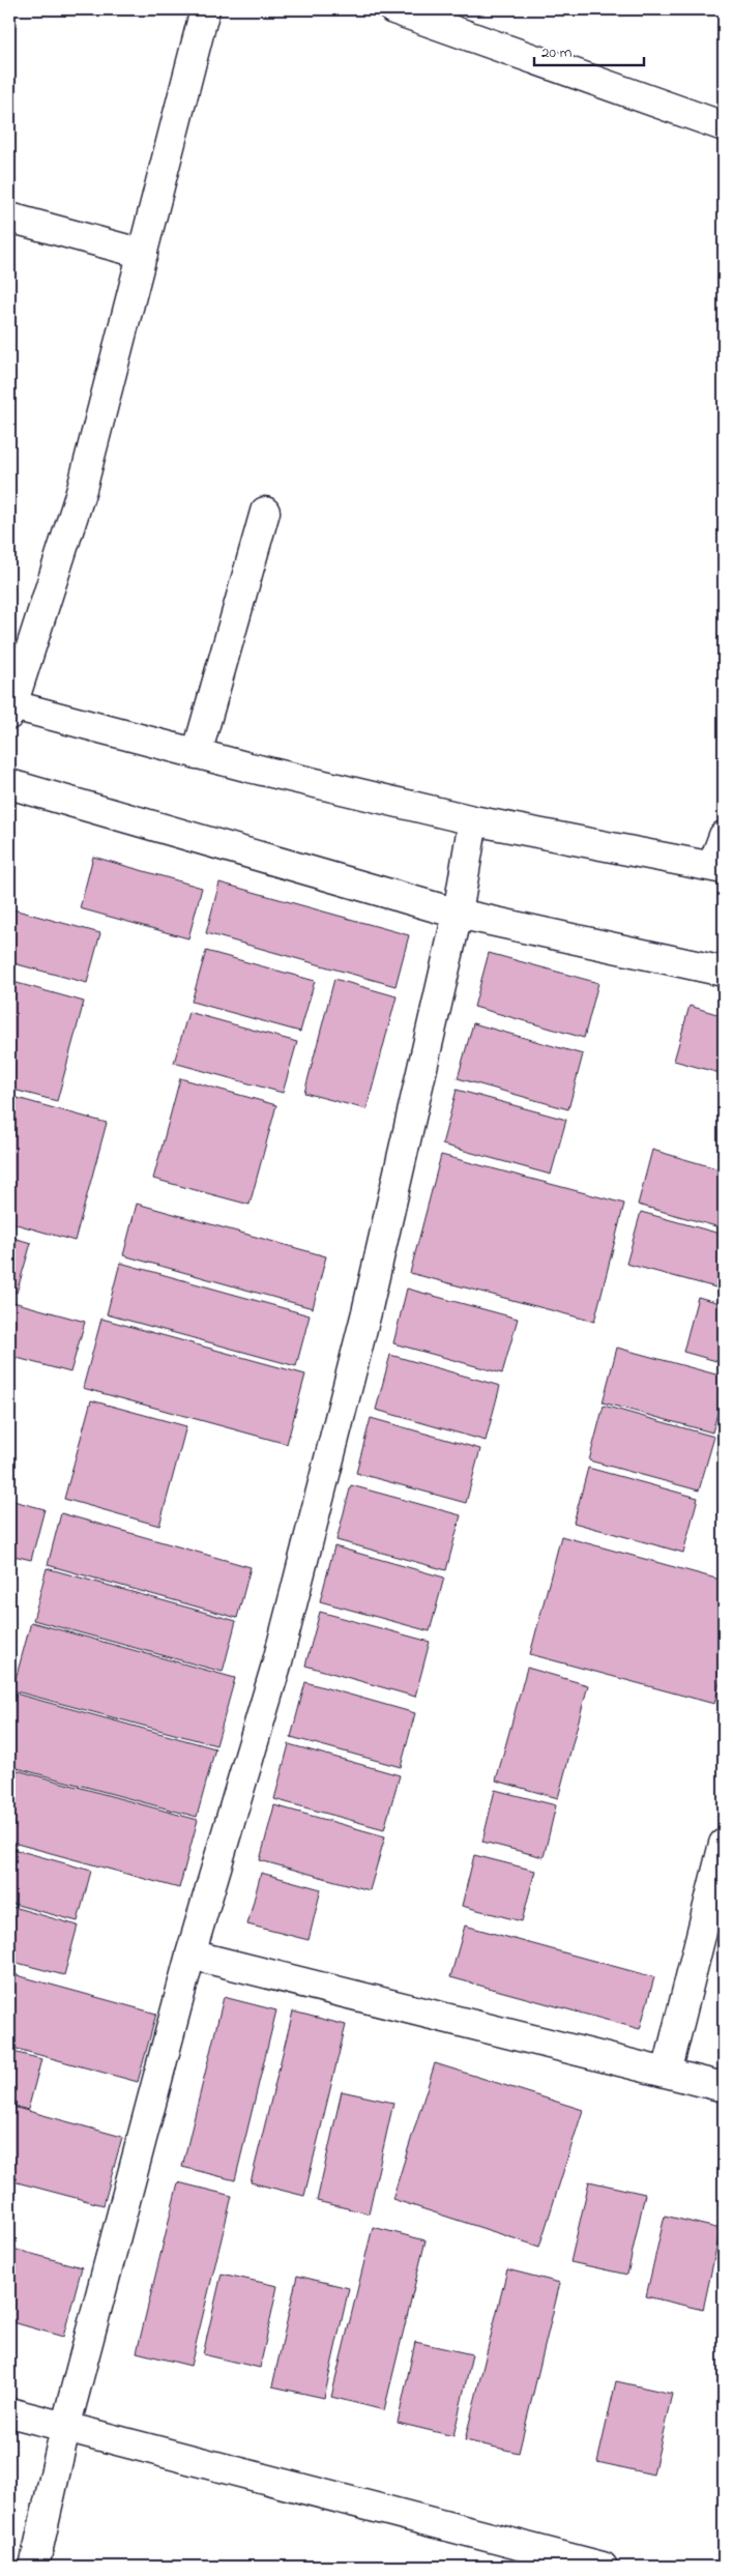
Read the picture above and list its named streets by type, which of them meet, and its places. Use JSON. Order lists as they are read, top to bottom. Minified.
{"scale_bar":"20 m"}
